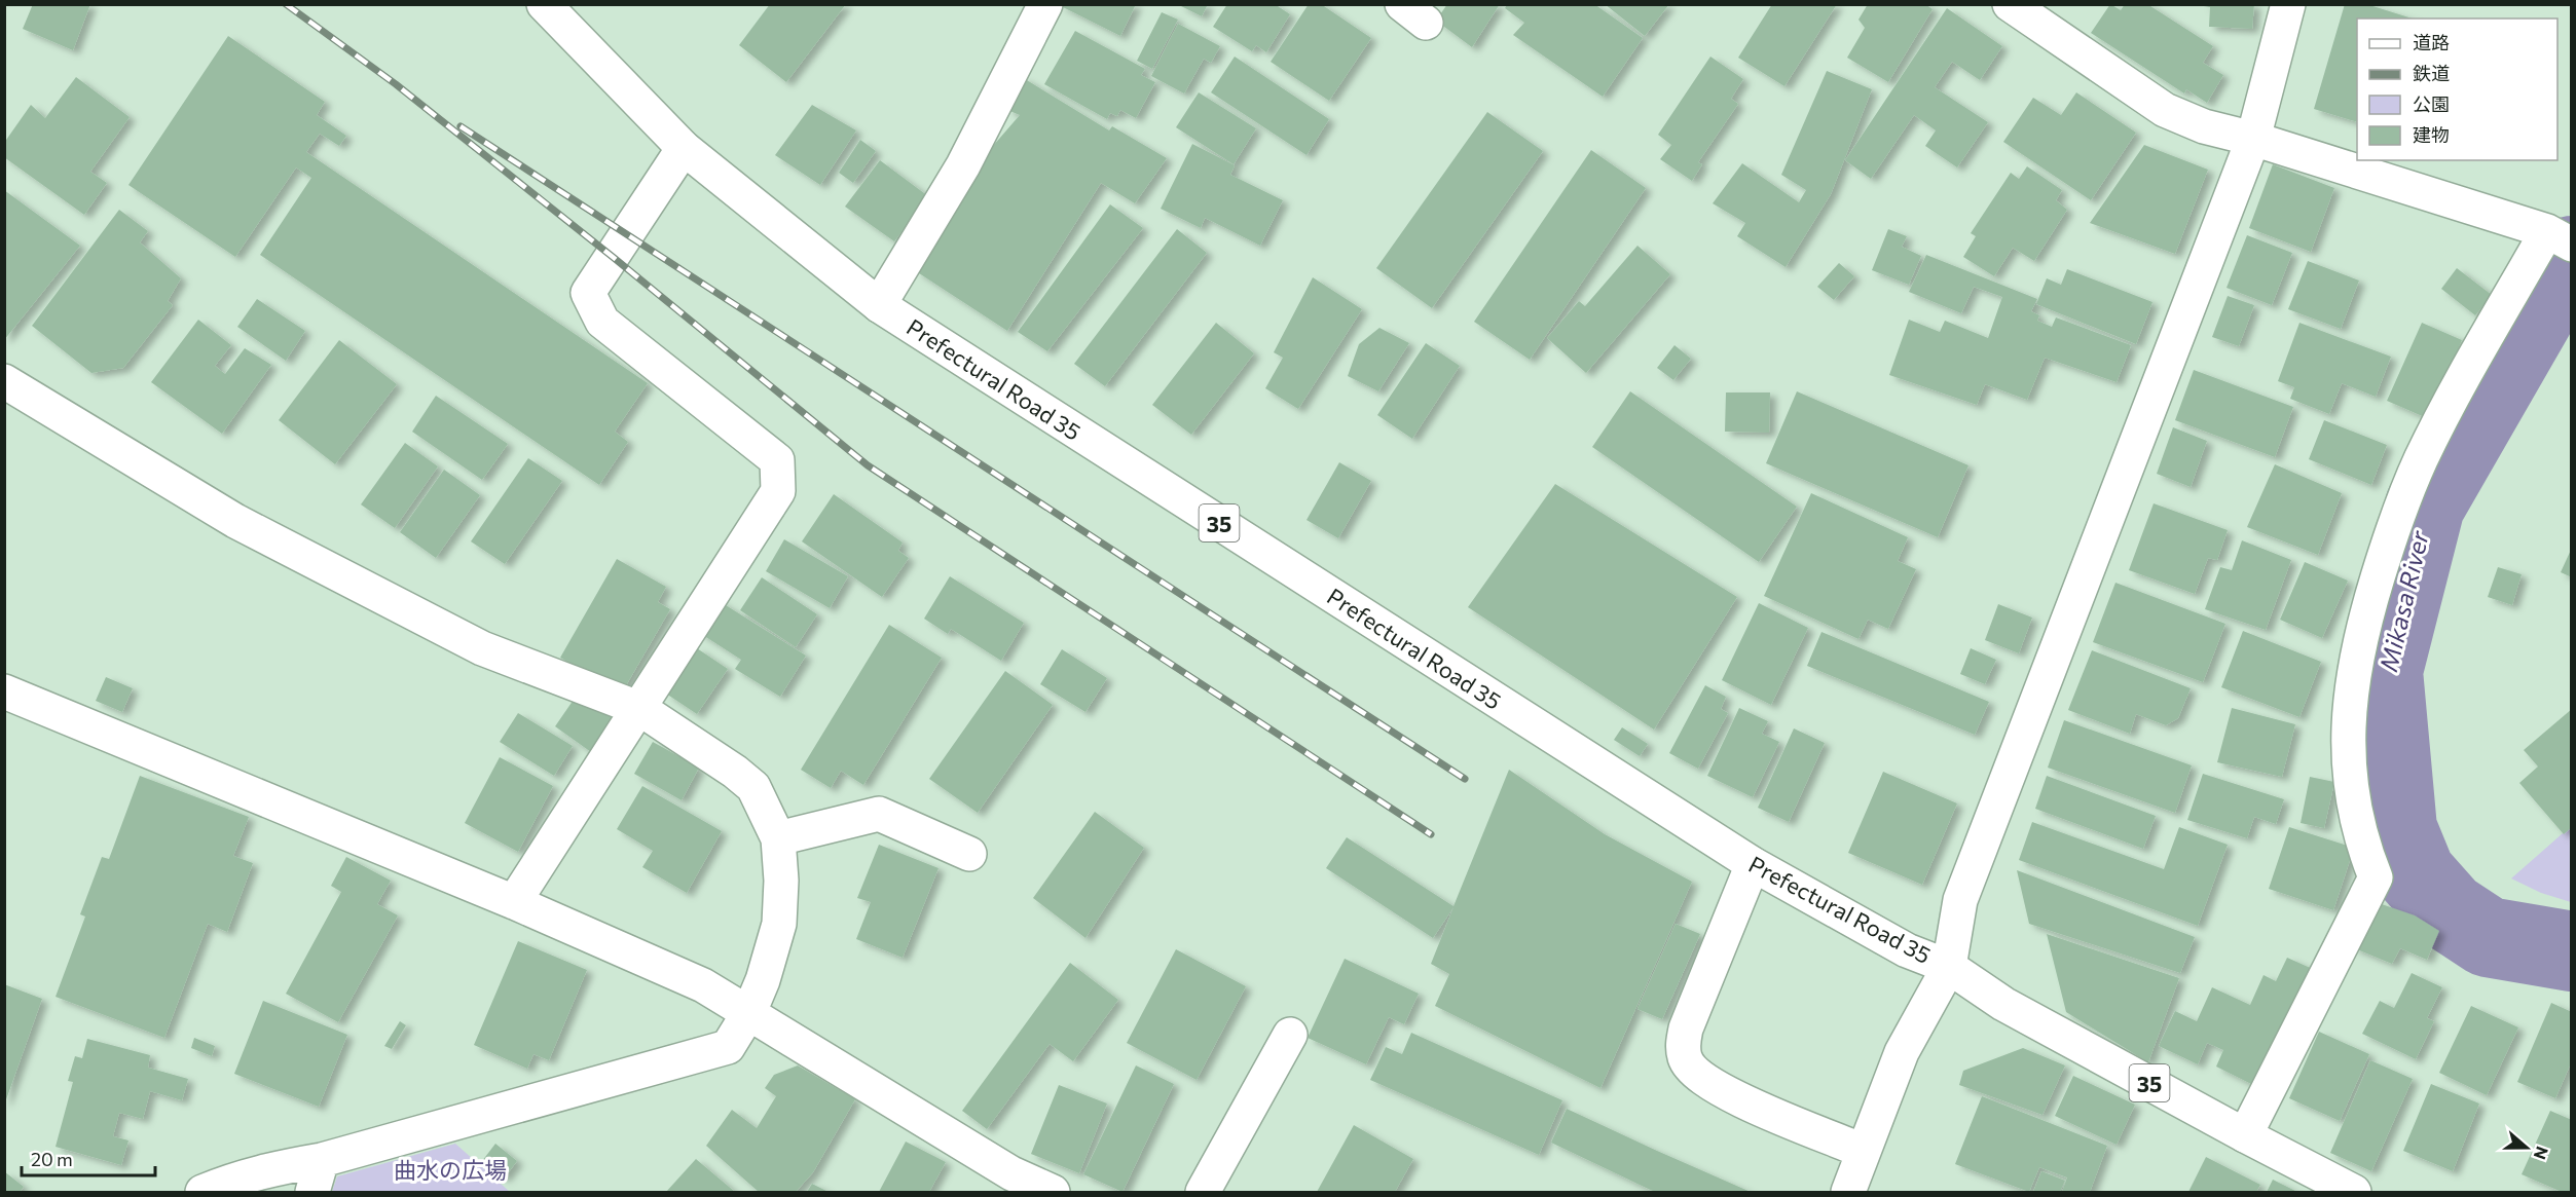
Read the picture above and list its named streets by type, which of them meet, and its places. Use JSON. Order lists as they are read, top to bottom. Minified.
{"streets":{"street":["Prefectural Road 35","35"]},"water":["Mikasa River"],"parks":["曲水の広場"],"legend":["道路","鉄道","公園","建物"],"scale_bar":"20 m","north":"right"}
